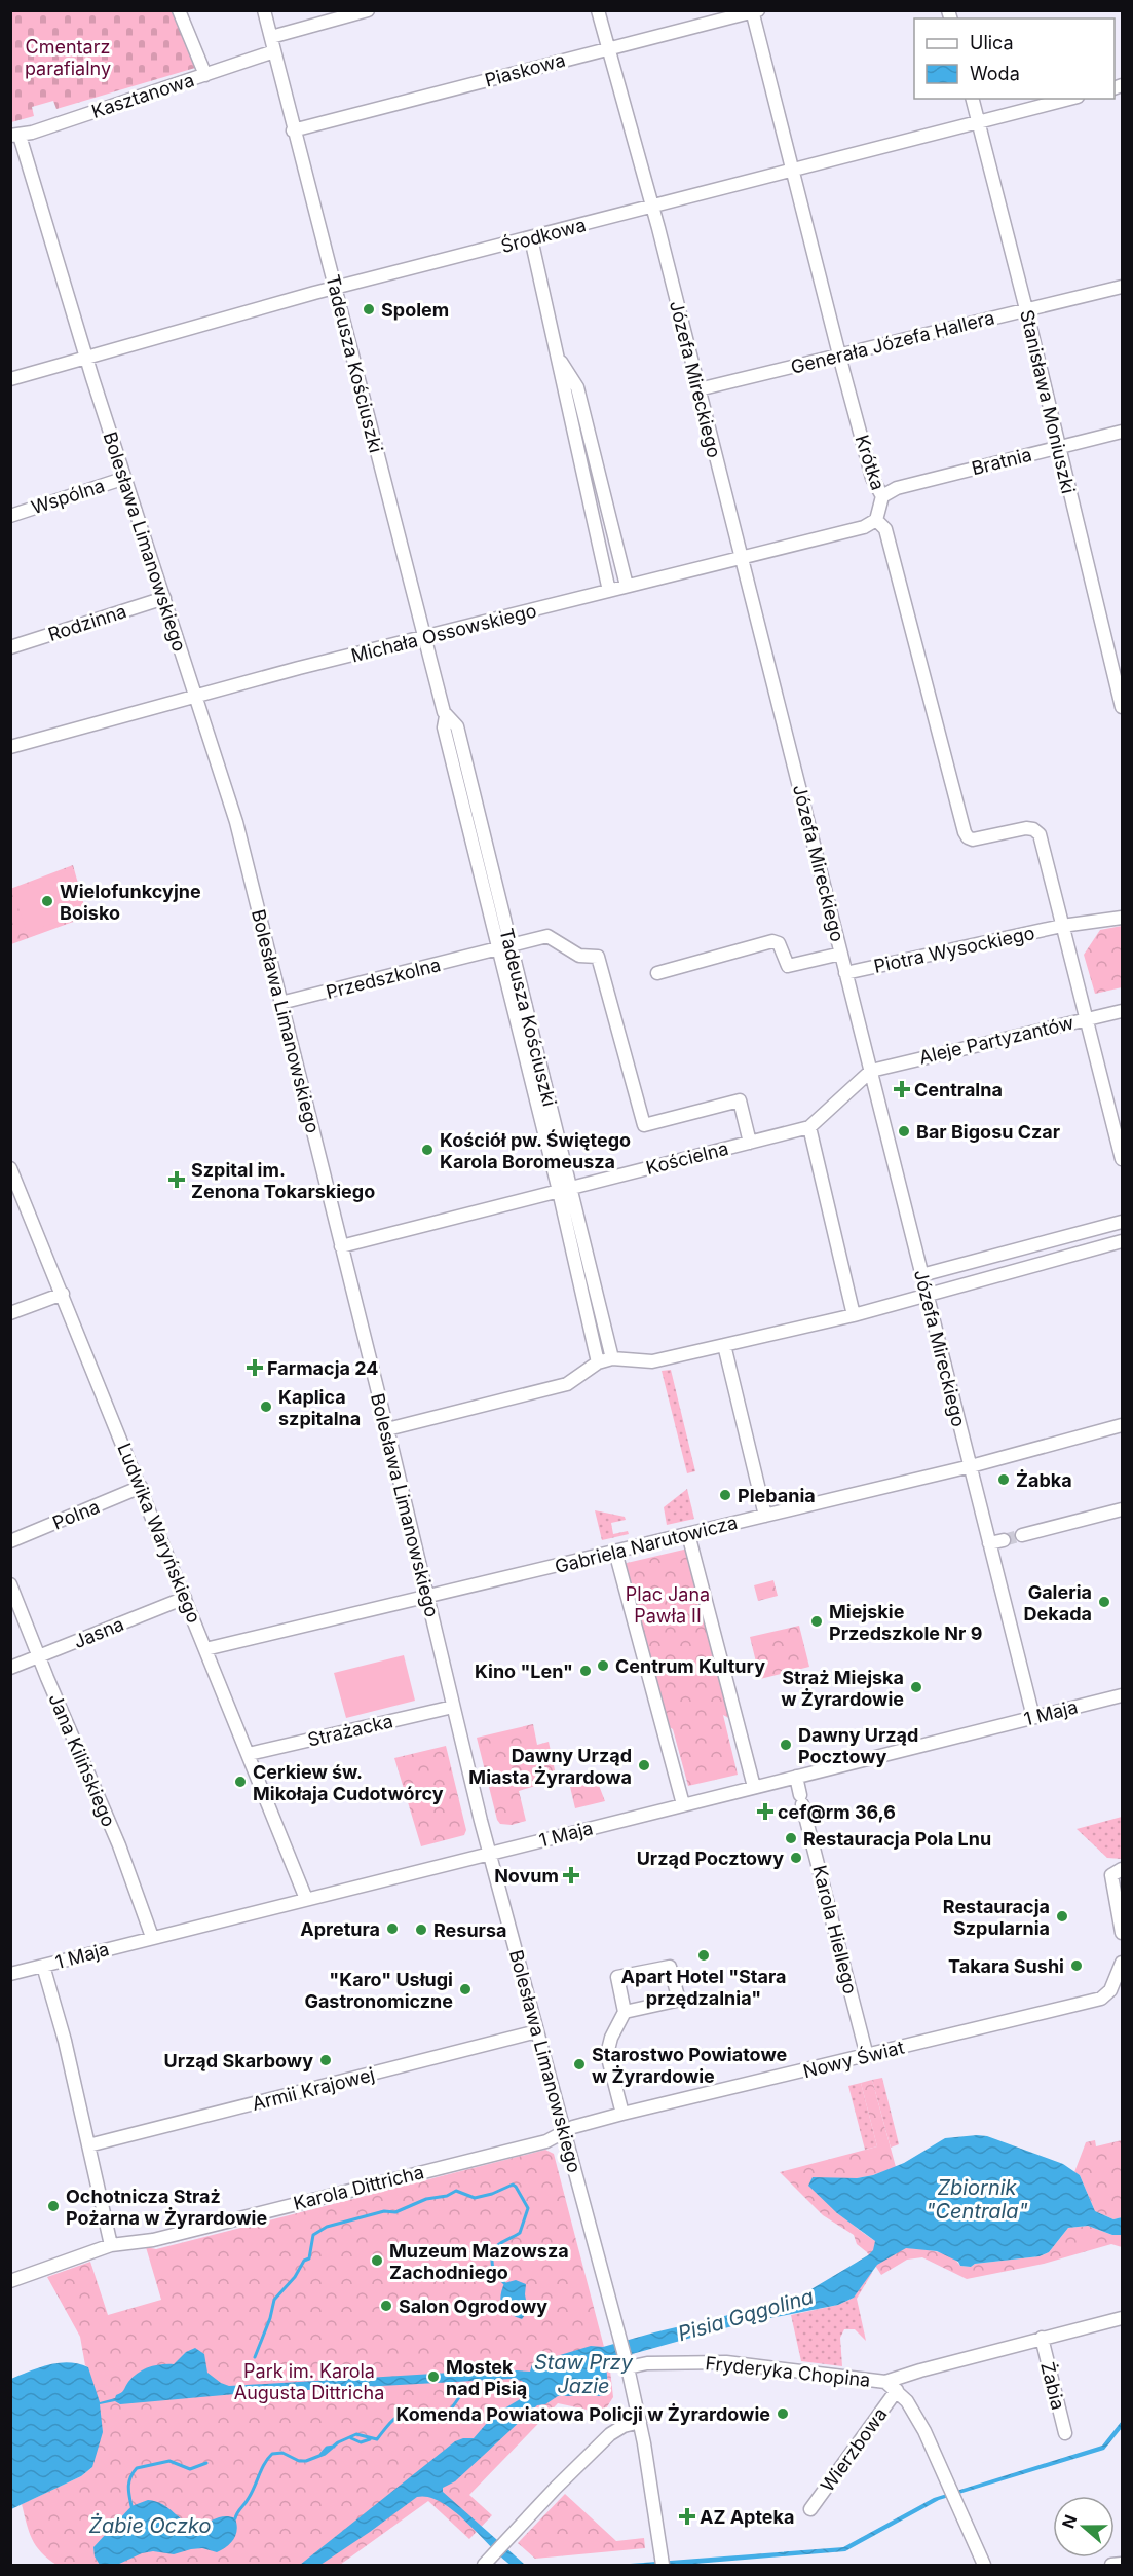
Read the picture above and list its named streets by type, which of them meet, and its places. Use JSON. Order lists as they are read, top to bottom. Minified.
{"streets":{"street":["Piaskowa","Kasztanowa","Środkowa","Generała Józefa Hallera","Tadeusza Kościuszki","Józefa Mireckiego","Stanisława Moniuszki","Bratnia","Krótka","Wspólna","Bolesława Limanowskiego","Rodzinna","Michała Ossowskiego","Piotra Wysockiego","Przedszkolna","Aleje Partyzantów","Kościelna","Polna","Ludwika Waryńskiego","Gabriela Narutowicza","Jasna","1 Maja","Strażacka","Jana Kilińskiego","Karola Hiellego","Nowy Świat","Armii Krajowej","Karola Dittricha","Fryderyka Chopina","Żabia","Wierzbowa"]},"crossings":[["Piaskowa","Tadeusza Kościuszki"],["Piaskowa","Józefa Mireckiego"],["Piaskowa","Krótka"],["Kasztanowa","Tadeusza Kościuszki"],["Kasztanowa","Bolesława Limanowskiego"],["Środkowa","Tadeusza Kościuszki"],["Środkowa","Józefa Mireckiego"],["Środkowa","Stanisława Moniuszki"],["Środkowa","Krótka"],["Środkowa","Bolesława Limanowskiego"],["Generała Józefa Hallera","Józefa Mireckiego"],["Generała Józefa Hallera","Stanisława Moniuszki"],["Generała Józefa Hallera","Krótka"],["Tadeusza Kościuszki","Michała Ossowskiego"],["Tadeusza Kościuszki","Przedszkolna"],["Tadeusza Kościuszki","Kościelna"],["Józefa Mireckiego","Michała Ossowskiego"],["Józefa Mireckiego","Piotra Wysockiego"],["Józefa Mireckiego","Aleje Partyzantów"],["Józefa Mireckiego","Kościelna"],["Józefa Mireckiego","Gabriela Narutowicza"],["Józefa Mireckiego","1 Maja"],["Stanisława Moniuszki","Bratnia"],["Bratnia","Krótka"],["Krótka","Michała Ossowskiego"],["Wspólna","Bolesława Limanowskiego"],["Bolesława Limanowskiego","Rodzinna"],["Bolesława Limanowskiego","Michała Ossowskiego"],["Bolesława Limanowskiego","Przedszkolna"],["Bolesława Limanowskiego","Kościelna"],["Bolesława Limanowskiego","Gabriela Narutowicza"],["Bolesława Limanowskiego","1 Maja"],["Bolesława Limanowskiego","Strażacka"],["Bolesława Limanowskiego","Nowy Świat"],["Bolesława Limanowskiego","Armii Krajowej"],["Bolesława Limanowskiego","Karola Dittricha"],["Bolesława Limanowskiego","Fryderyka Chopina"],["Przedszkolna","Kościelna"],["Aleje Partyzantów","Kościelna"],["Polna","Ludwika Waryńskiego"],["Ludwika Waryńskiego","Gabriela Narutowicza"],["Ludwika Waryńskiego","Jasna"],["Ludwika Waryńskiego","1 Maja"],["Ludwika Waryńskiego","Strażacka"],["Jasna","Jana Kilińskiego"],["1 Maja","Jana Kilińskiego"],["1 Maja","Karola Hiellego"],["Karola Hiellego","Nowy Świat"],["Nowy Świat","Karola Dittricha"],["Fryderyka Chopina","Wierzbowa"]],"water":["Zbiornik \"Centrala\"","Pisia Gągolina","Staw Przy Jazie","Żabie Oczko"],"parks":["Cmentarz parafialny","Plac Jana Pawła II","Park im. Karola Augusta Dittricha"],"places":{"other":["Spolem","Wielofunkcyjne Boisko","Bar Bigosu Czar","Kościół pw. Świętego Karola Boromeusza","Kaplica szpitalna","Żabka","Plebania","Galeria Dekada","Miejskie Przedszkole Nr 9","Centrum Kultury","Kino \"Len\"","Straż Miejska w Żyrardowie","Dawny Urząd Pocztowy","Dawny Urząd Miasta Żyrardowa","Cerkiew św. Mikołaja Cudotwórcy","Restauracja Pola Lnu","Urząd Pocztowy","Restauracja Szpularnia","Apretura","Resursa","Apart Hotel \"Stara przędzalnia\"","Takara Sushi","\"Karo\" Usługi Gastronomiczne","Urząd Skarbowy","Starostwo Powiatowe w Żyrardowie","Ochotnicza Straż Pożarna w Żyrardowie","Muzeum Mazowsza Zachodniego","Salon Ogrodowy","Mostek nad Pisią","Komenda Powiatowa Policji w Żyrardowie"],"health":["Centralna","Szpital im. Zenona Tokarskiego","Farmacja 24","cef@rm 36,6","Novum","AZ Apteka"]},"legend":["Ulica","Woda"],"north":"left"}
